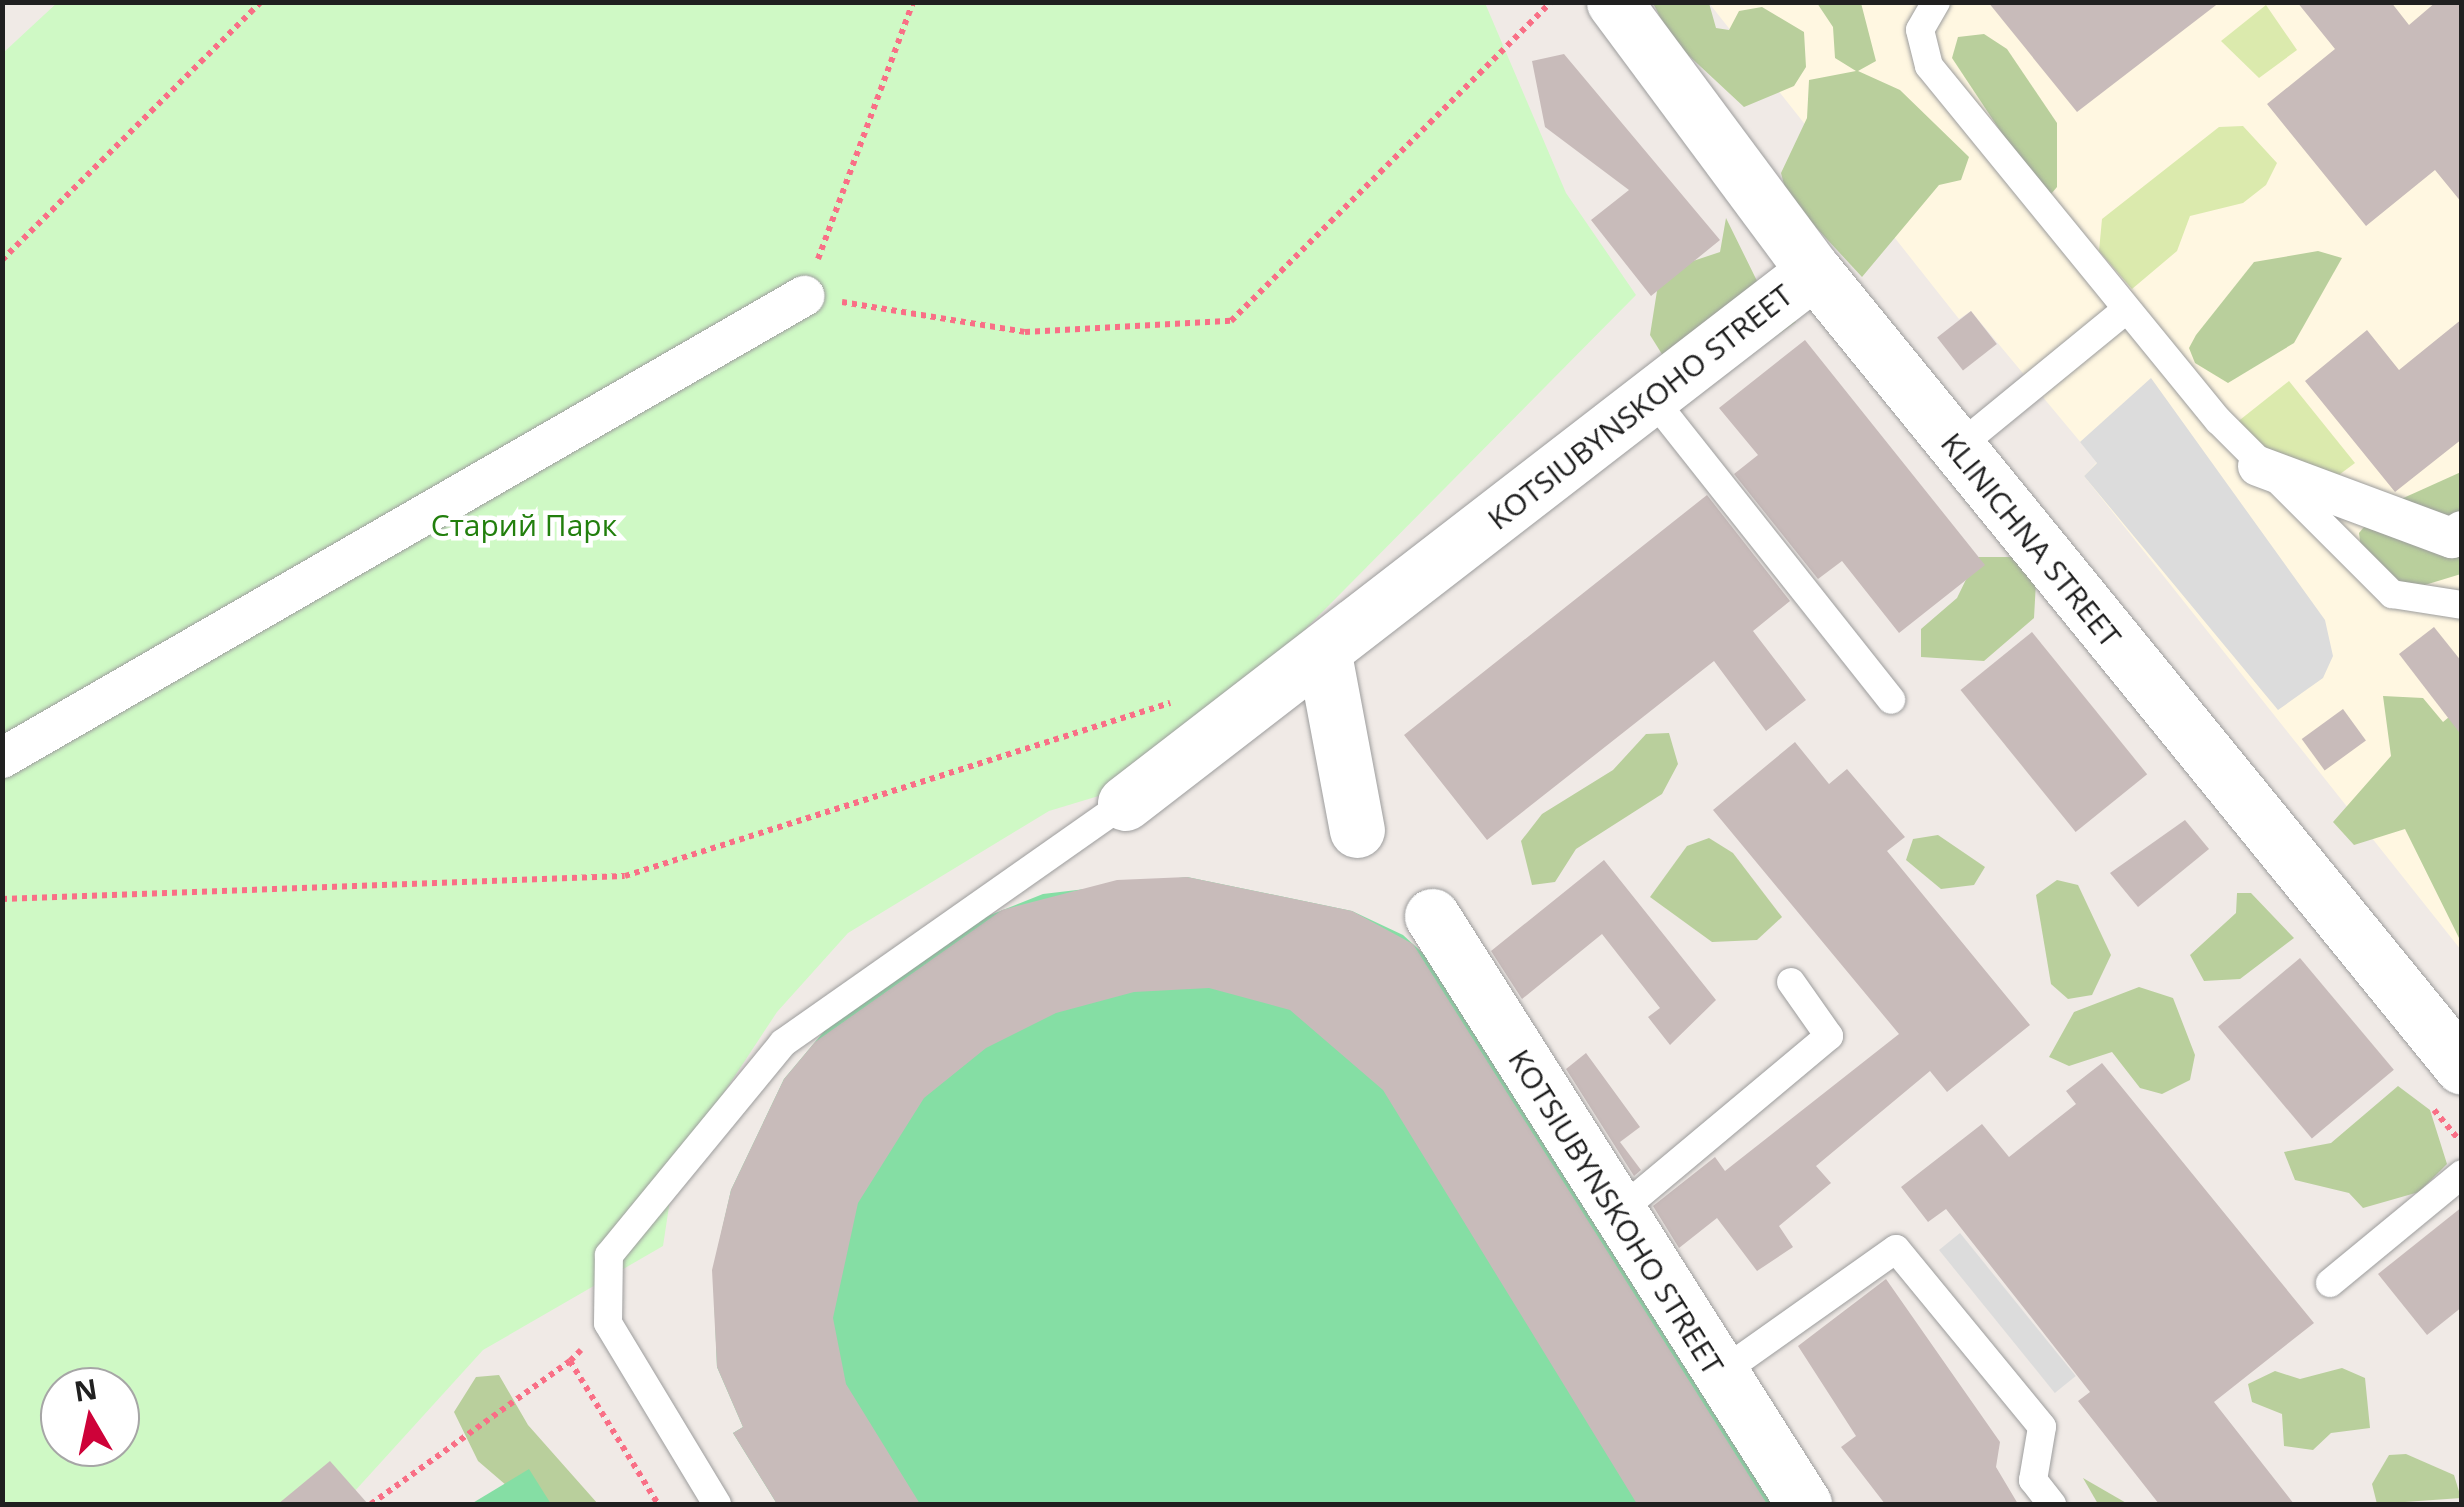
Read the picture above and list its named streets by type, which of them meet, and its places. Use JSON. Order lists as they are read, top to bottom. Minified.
{"streets":{"street":["KOTSIUBYNSKOHO STREET","KLINICHNA STREET"]},"crossings":[["KOTSIUBYNSKOHO STREET","KLINICHNA STREET"]],"parks":["Старий Парк"],"north":"top"}
